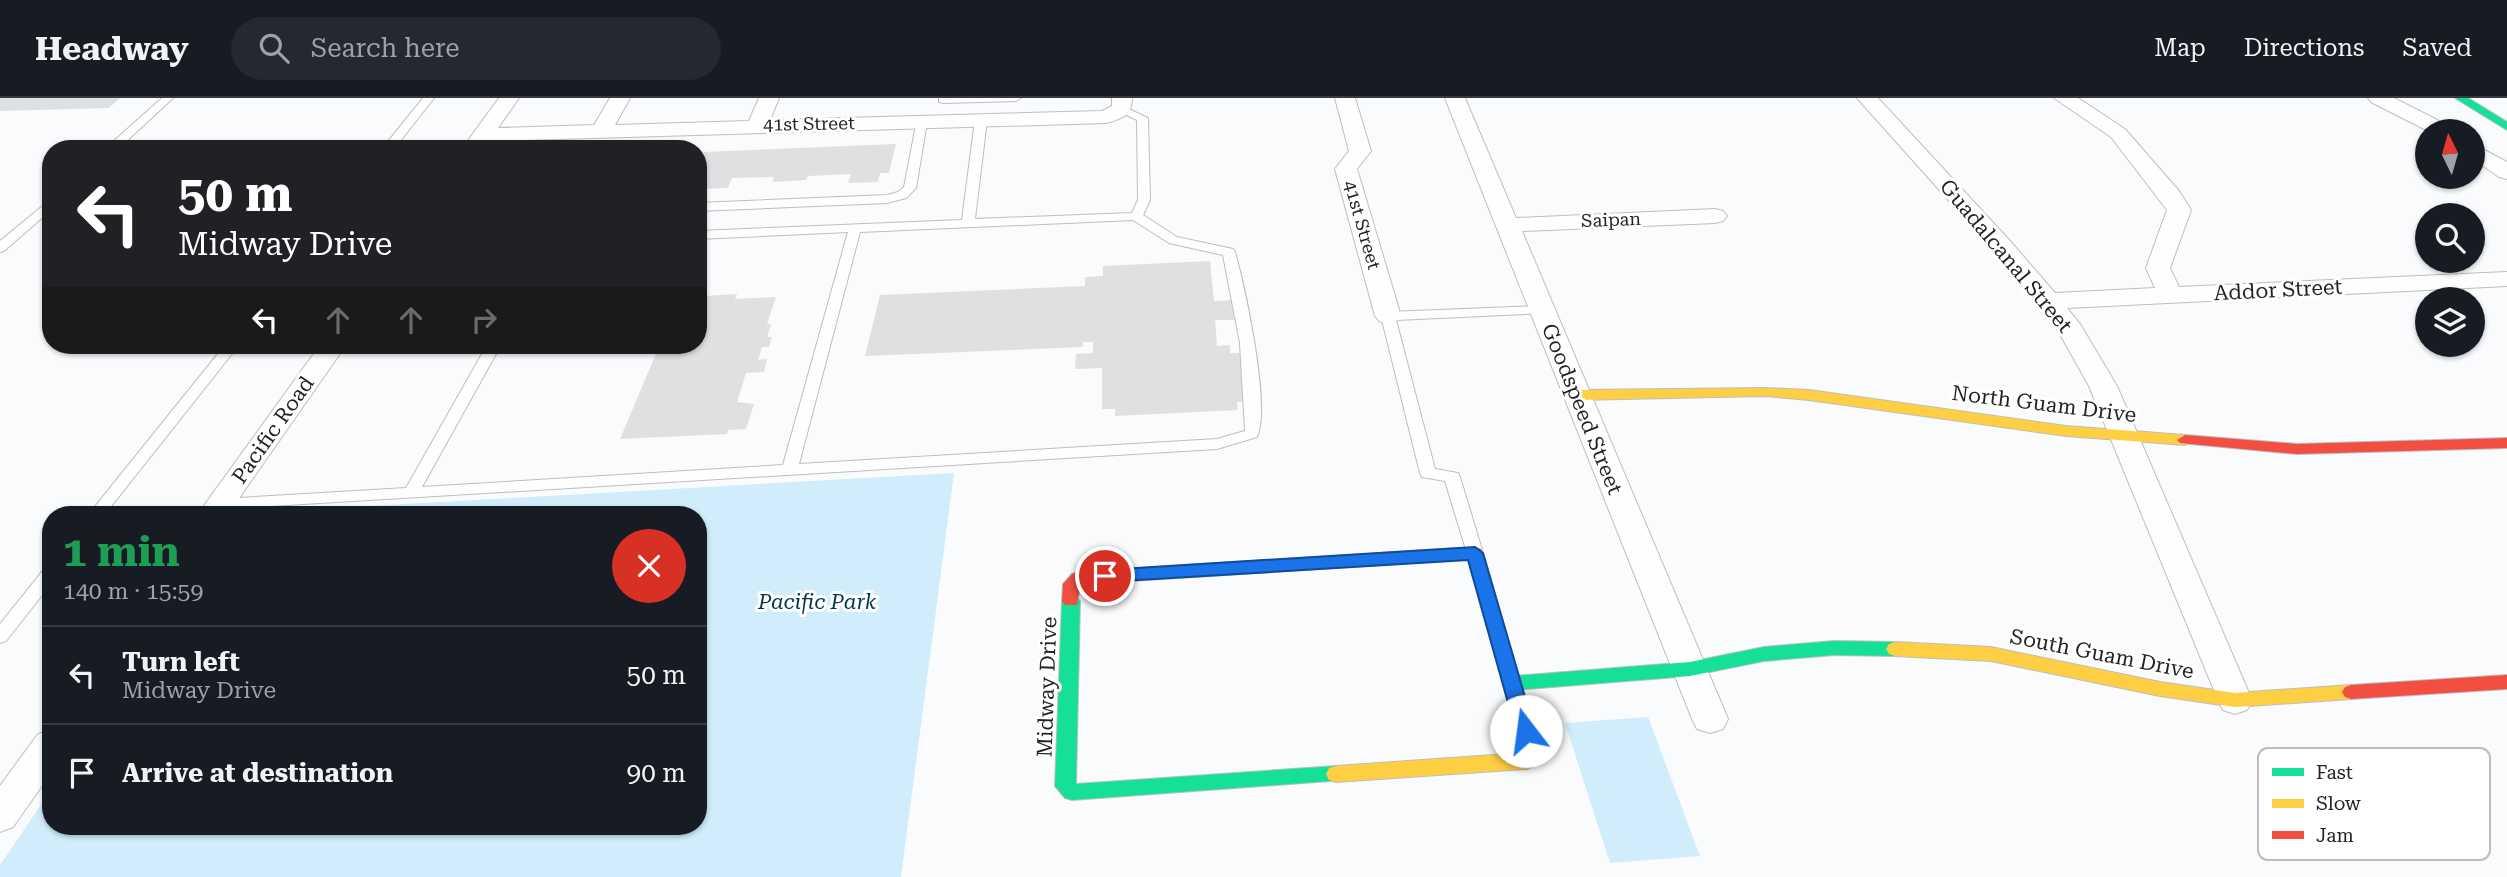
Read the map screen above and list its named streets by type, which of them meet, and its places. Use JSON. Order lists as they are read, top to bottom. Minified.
{"streets":{"street":["41st Street","Saipan","Guadalcanal Street","Addor Street","North Guam Drive","Goodspeed Street","Pacific Road","South Guam Drive","Midway Drive"]},"crossings":[["Saipan","Goodspeed Street"],["Guadalcanal Street","Addor Street"],["Guadalcanal Street","North Guam Drive"],["Guadalcanal Street","South Guam Drive"],["North Guam Drive","Goodspeed Street"],["Goodspeed Street","South Guam Drive"]],"parks":["Pacific Park"],"legend":["Fast","Slow","Jam"],"north":"top","page":{"header":"Headway","search":"Search here","nav":["Map","Directions","Saved"],"turn":["50 m","Midway Drive"],"heading":["1 min","140 m · 15:59"],"list":[{"name":"Turn left","note":"Midway Drive","value":"50 m"},{"name":"Arrive at destination","value":"90 m"}]}}
